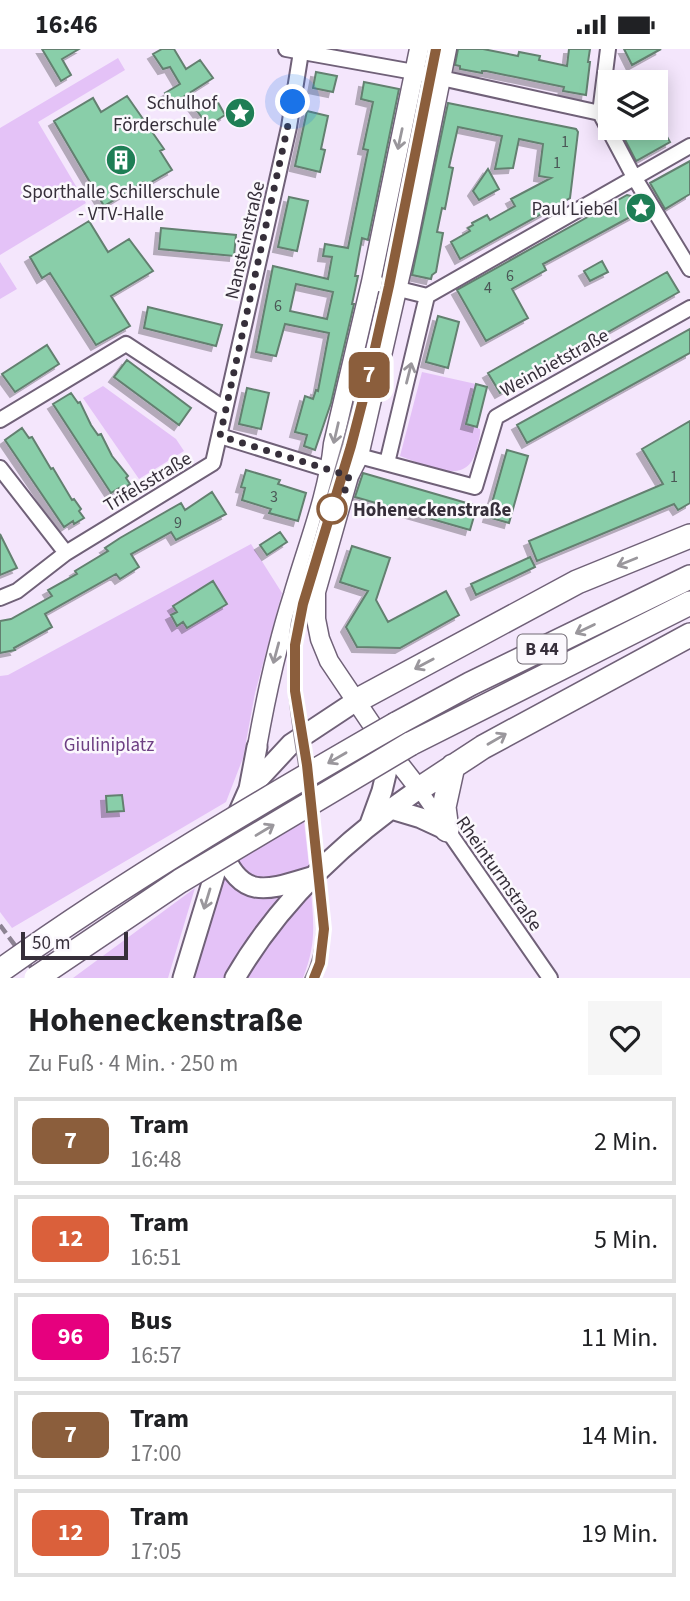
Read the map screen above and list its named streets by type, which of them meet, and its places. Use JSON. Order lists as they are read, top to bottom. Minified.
{"streets":{"highway":["B 44"],"street":["Nansteinstraße","Weinbietstraße","Trifelsstraße","Rheinturmstraße"]},"crossings":[["Nansteinstraße","Trifelsstraße"]],"parks":["Giuliniplatz"],"places":{"place":["Schulhof Förderschule","Paul Liebel"],"building":["Sporthalle Schillerschule - VTV-Halle"],"other":["Hoheneckenstraße"]},"lines":["tram line 7"],"house_numbers":["1","1","6","4","6","1","3","9"],"scale_bar":"50 m","page":{"status":"16:46","on_map":"7","scale":"50 m","heading":["Hoheneckenstraße","Zu Fuß · 4 Min. · 250 m"],"list":[{"mark":"7","name":"Tram","note":"16:48","value":"2 Min."},{"mark":"12","name":"Tram","note":"16:51","value":"5 Min."},{"mark":"96","name":"Bus","note":"16:57","value":"11 Min."},{"mark":"7","name":"Tram","note":"17:00","value":"14 Min."},{"mark":"12","name":"Tram","note":"17:05","value":"19 Min."}]}}
